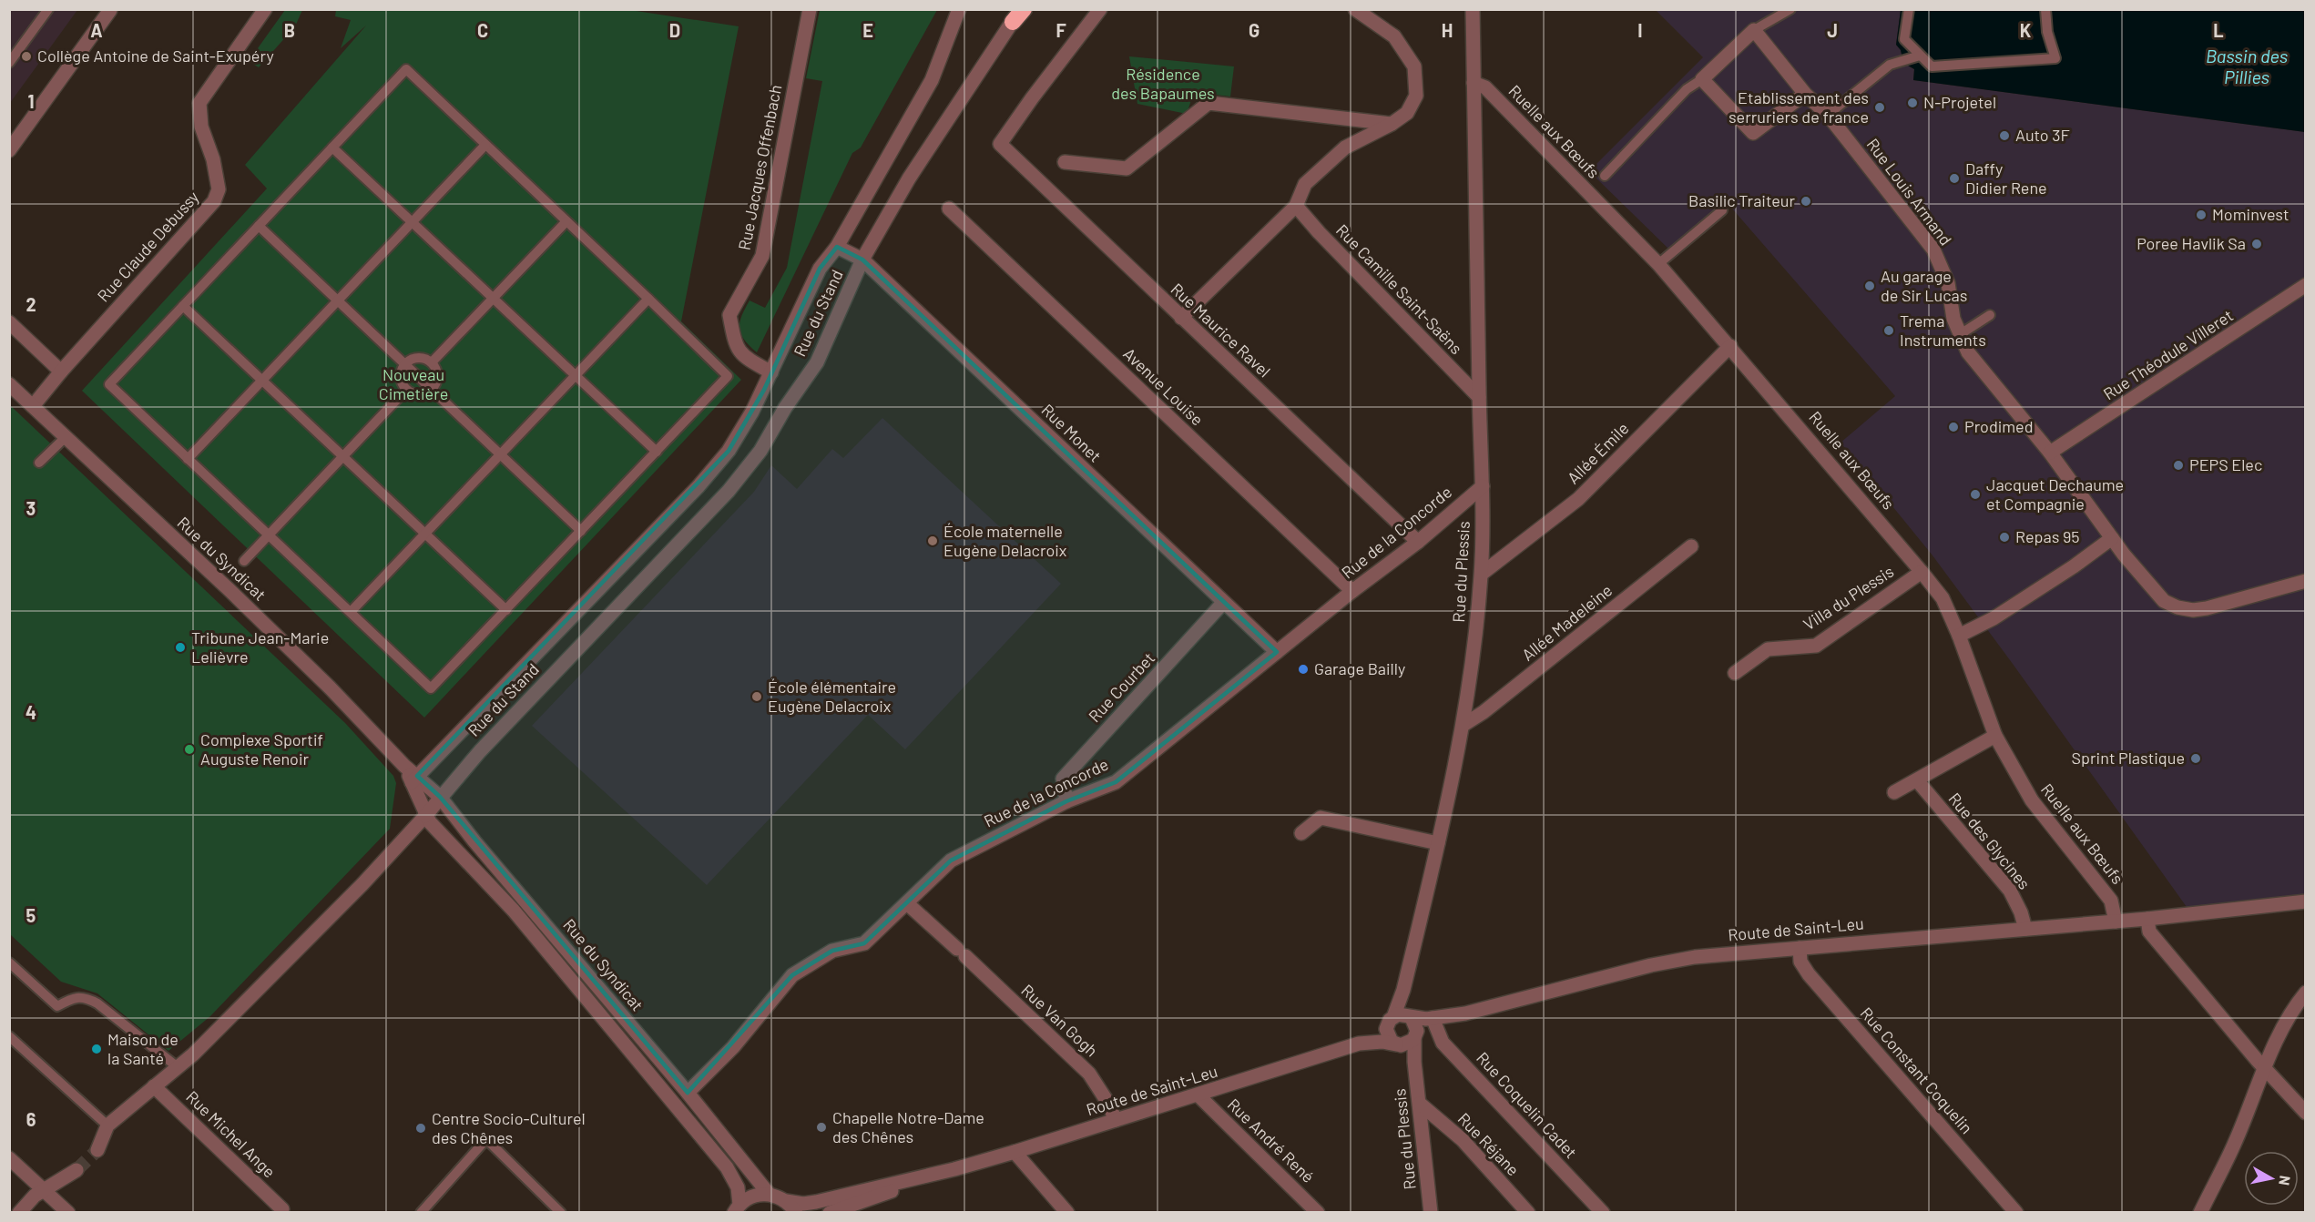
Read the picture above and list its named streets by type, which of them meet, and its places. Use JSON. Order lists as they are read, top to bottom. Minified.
{"streets":{"street":["Ruelle aux Bœufs","Rue Jacques Offenbach","Rue Louis Armand","Rue Claude Debussy","Rue Camille Saint-Saëns","Rue du Stand","Rue Maurice Ravel","Rue Théodule Villeret","Avenue Louise","Rue Monet","Allée Émile","Rue de la Concorde","Rue du Syndicat","Rue du Plessis","Villa du Plessis","Allée Madeleine","Rue Courbet","Rue des Glycines","Route de Saint-Leu","Rue Van Gogh","Rue Constant Coquelin","Rue Coquelin Cadet","Rue Michel Ange","Rue André René","Rue Réjane"]},"crossings":[["Ruelle aux Bœufs","Allée Émile"],["Ruelle aux Bœufs","Rue du Plessis"],["Ruelle aux Bœufs","Villa du Plessis"],["Ruelle aux Bœufs","Route de Saint-Leu"],["Rue Jacques Offenbach","Rue du Stand"],["Rue Louis Armand","Rue Théodule Villeret"],["Rue Claude Debussy","Rue du Syndicat"],["Rue Camille Saint-Saëns","Rue du Plessis"],["Rue du Stand","Rue Monet"],["Rue du Stand","Rue du Syndicat"],["Rue du Stand","Rue Michel Ange"],["Rue Maurice Ravel","Rue de la Concorde"],["Avenue Louise","Rue de la Concorde"],["Rue Monet","Rue de la Concorde"],["Rue Monet","Rue Courbet"],["Allée Émile","Rue du Plessis"],["Rue de la Concorde","Rue du Syndicat"],["Rue de la Concorde","Rue du Plessis"],["Rue de la Concorde","Rue Courbet"],["Rue de la Concorde","Rue Van Gogh"],["Rue du Plessis","Allée Madeleine"],["Rue du Plessis","Route de Saint-Leu"],["Rue du Plessis","Rue Réjane"],["Rue des Glycines","Route de Saint-Leu"],["Route de Saint-Leu","Rue Van Gogh"],["Route de Saint-Leu","Rue Constant Coquelin"],["Route de Saint-Leu","Rue Coquelin Cadet"],["Route de Saint-Leu","Rue André René"]],"water":["Bassin des Pillies"],"parks":["Résidence des Bapaumes","Nouveau Cimetière"],"places":["Collège Antoine de Saint-Exupéry","N-Projetel","Etablissement des serruriers de france","Auto 3F","Daffy Didier Rene","Basilic Traiteur","Mominvest","Poree Havlik Sa","Au garage de Sir Lucas","Trema Instruments","Prodimed","PEPS Elec","Jacquet Dechaume et Compagnie","Repas 95","École maternelle Eugène Delacroix","Tribune Jean-Marie Lelièvre","Garage Bailly","École élémentaire Eugène Delacroix","Complexe Sportif Auguste Renoir","Sprint Plastique","Maison de la Santé","Chapelle Notre-Dame des Chênes","Centre Socio-Culturel des Chênes"],"north":"right","grid":{"columns":["A","B","C","D","E","F","G","H","I","J","K","L"],"rows":["1","2","3","4","5","6"]}}
